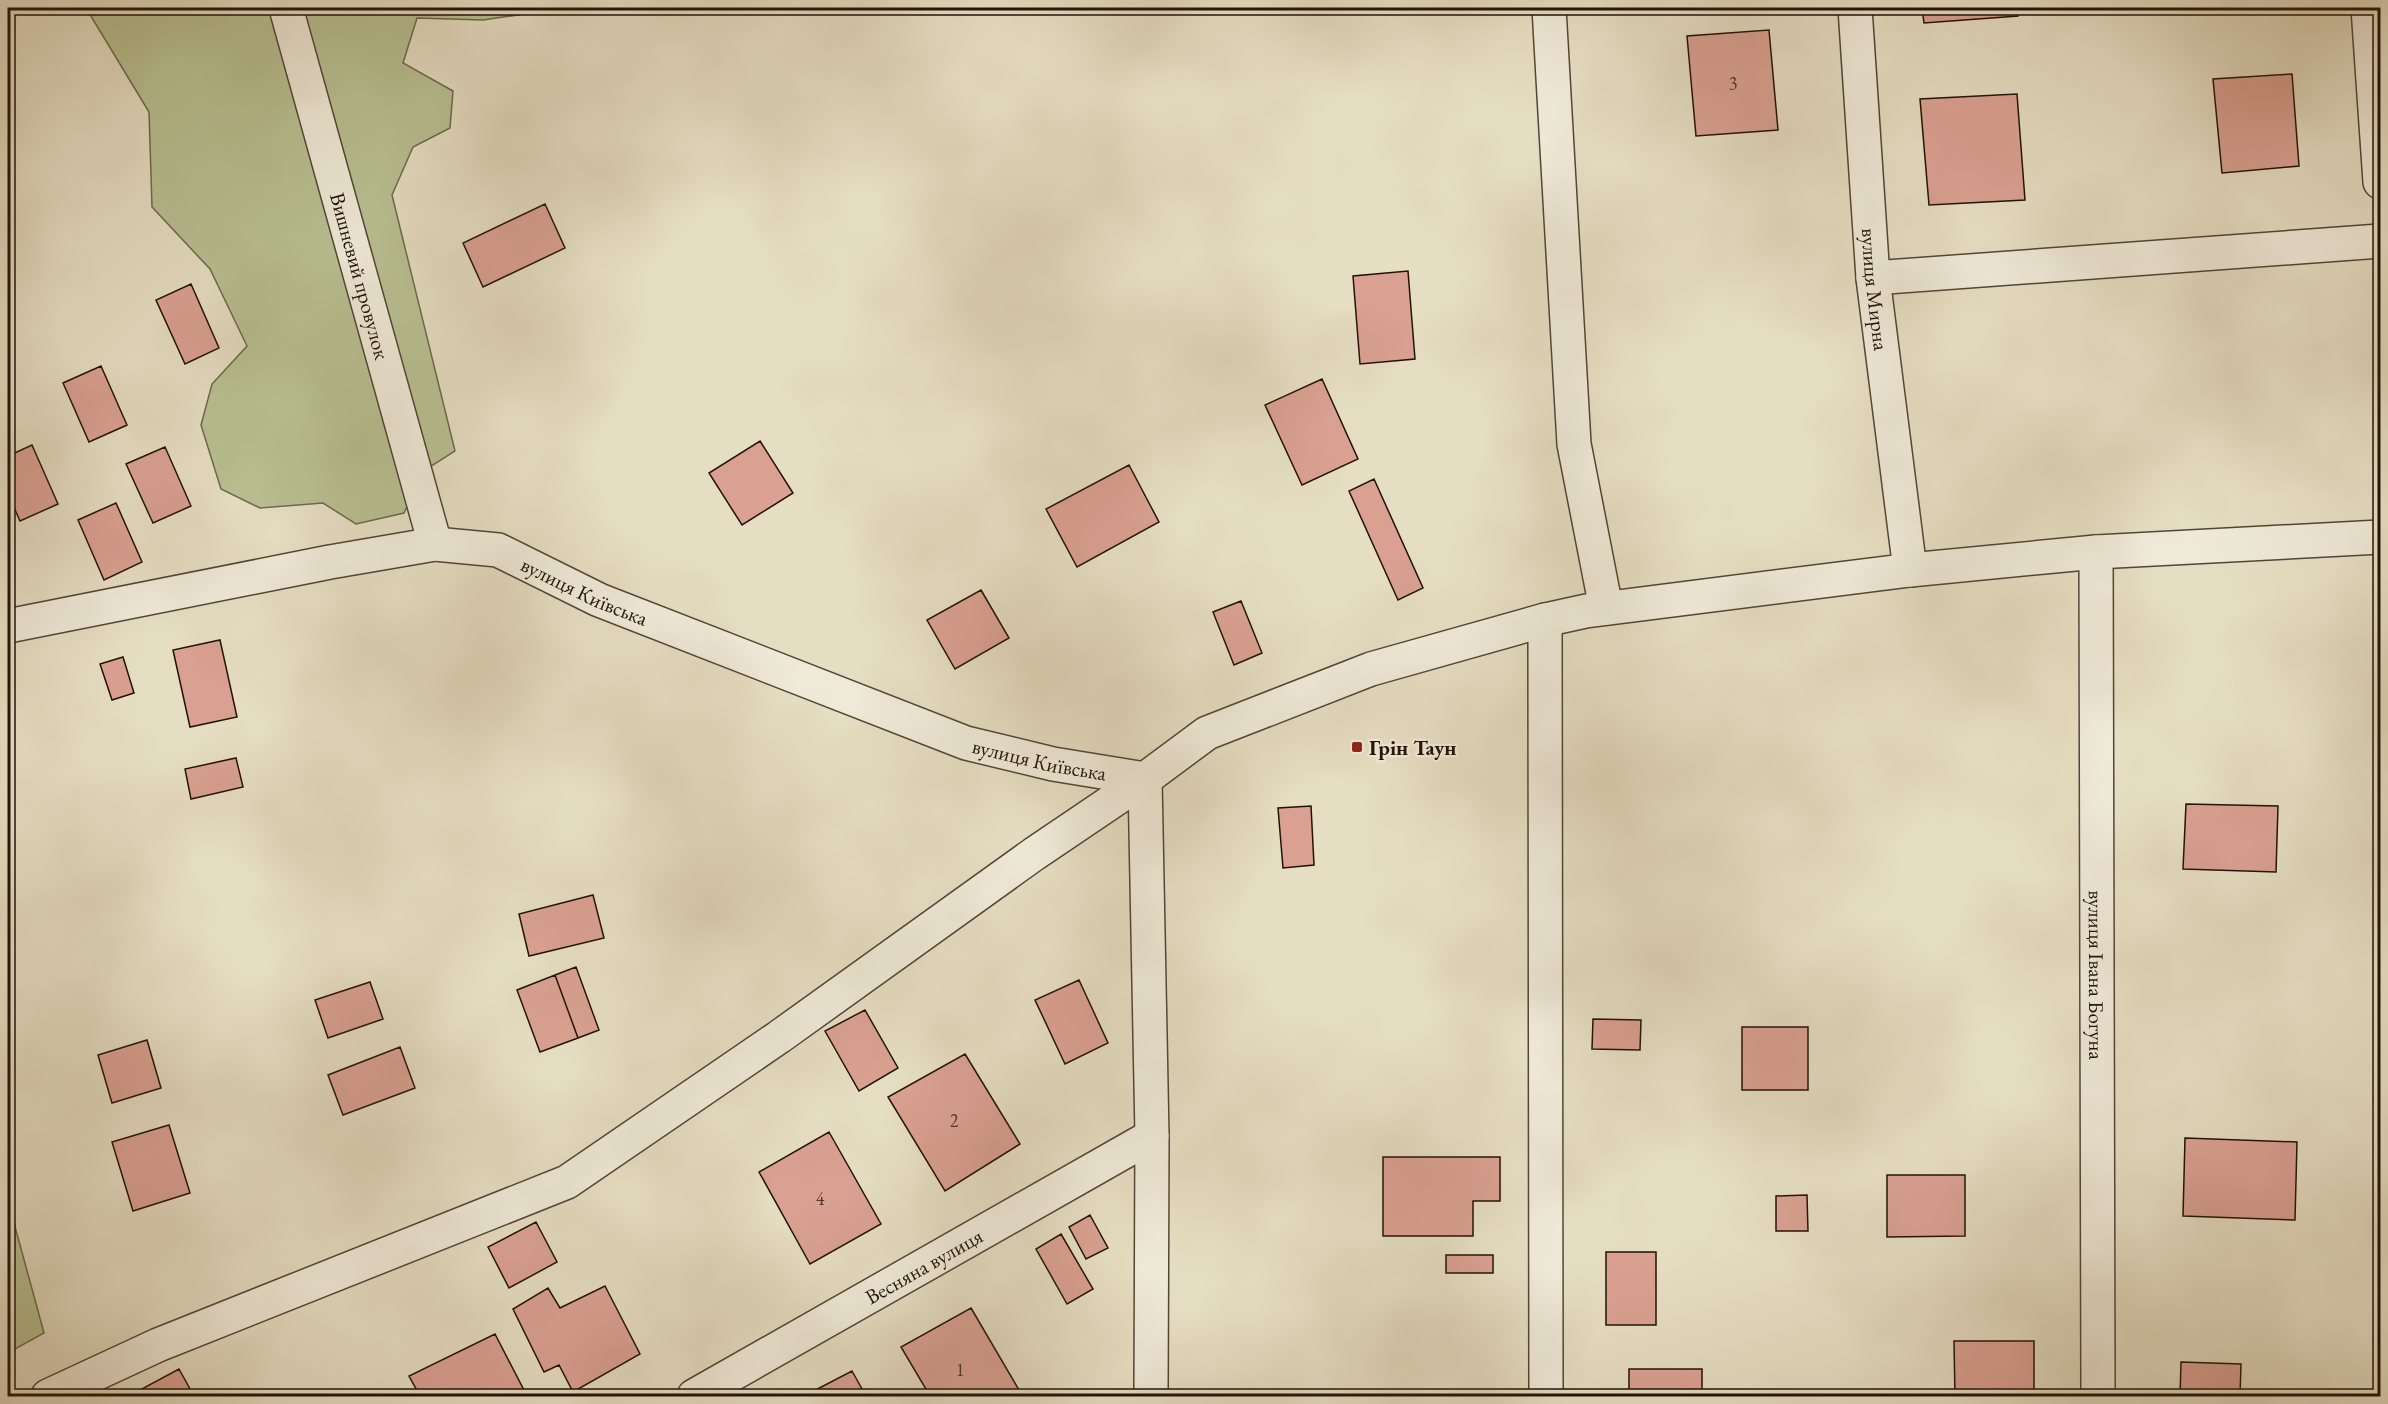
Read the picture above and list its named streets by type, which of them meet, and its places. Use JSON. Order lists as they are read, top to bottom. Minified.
{"streets":{"street":["Вишневий провулок","вулиця Мирна","вулиця Київська","вулиця Івана Богуна","Весняна вулиця"]},"crossings":[["Вишневий провулок","вулиця Київська"]],"places":{"transit":["Грін Таун"]},"house_numbers":["3","2","4","1"]}
